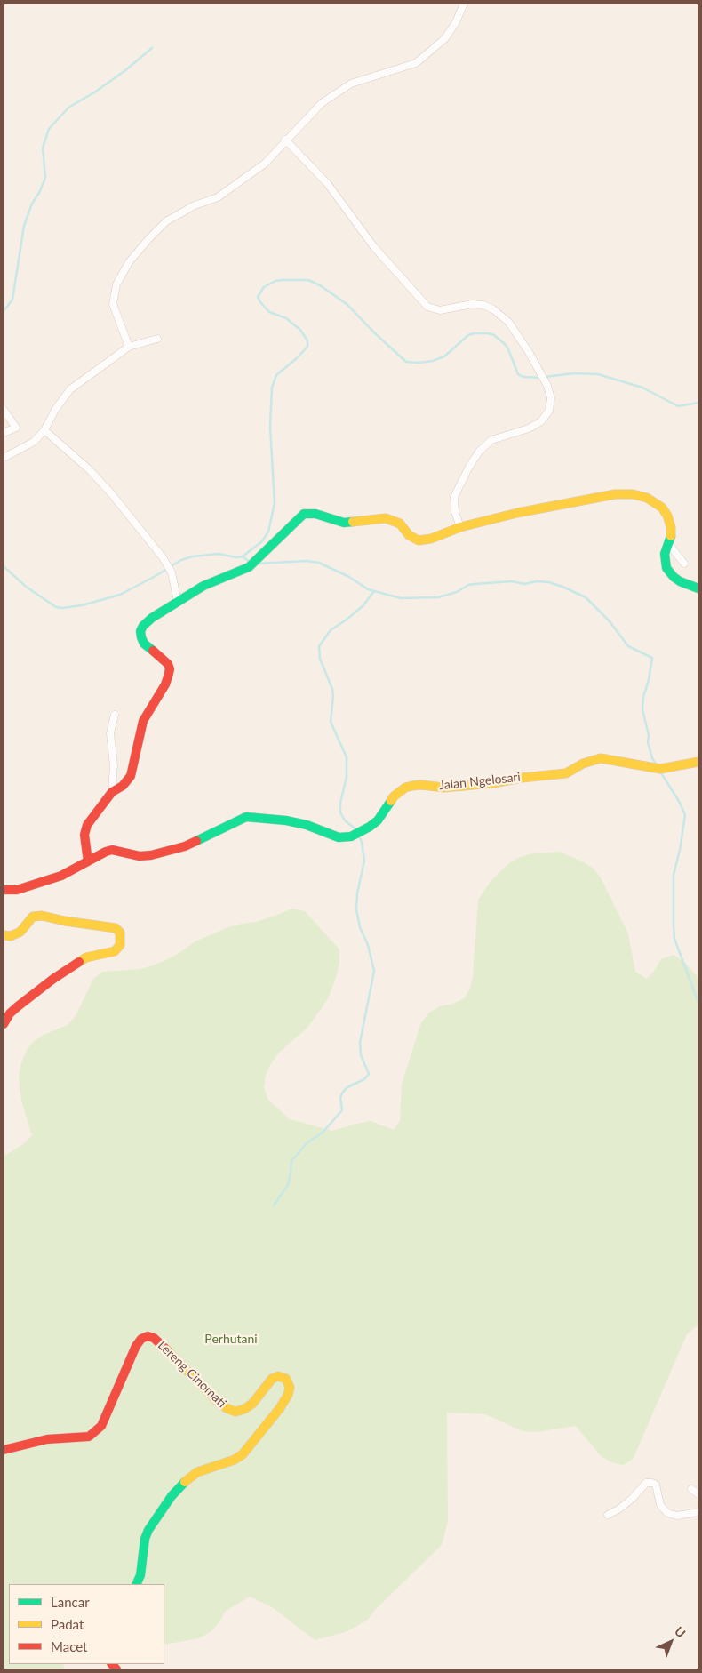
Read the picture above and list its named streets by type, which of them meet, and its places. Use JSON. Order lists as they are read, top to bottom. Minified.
{"streets":{"street":["Jalan Ngelosari","Lereng Cinomati"]},"parks":["Perhutani"],"legend":["Lancar","Padat","Macet"],"north":"top right"}
